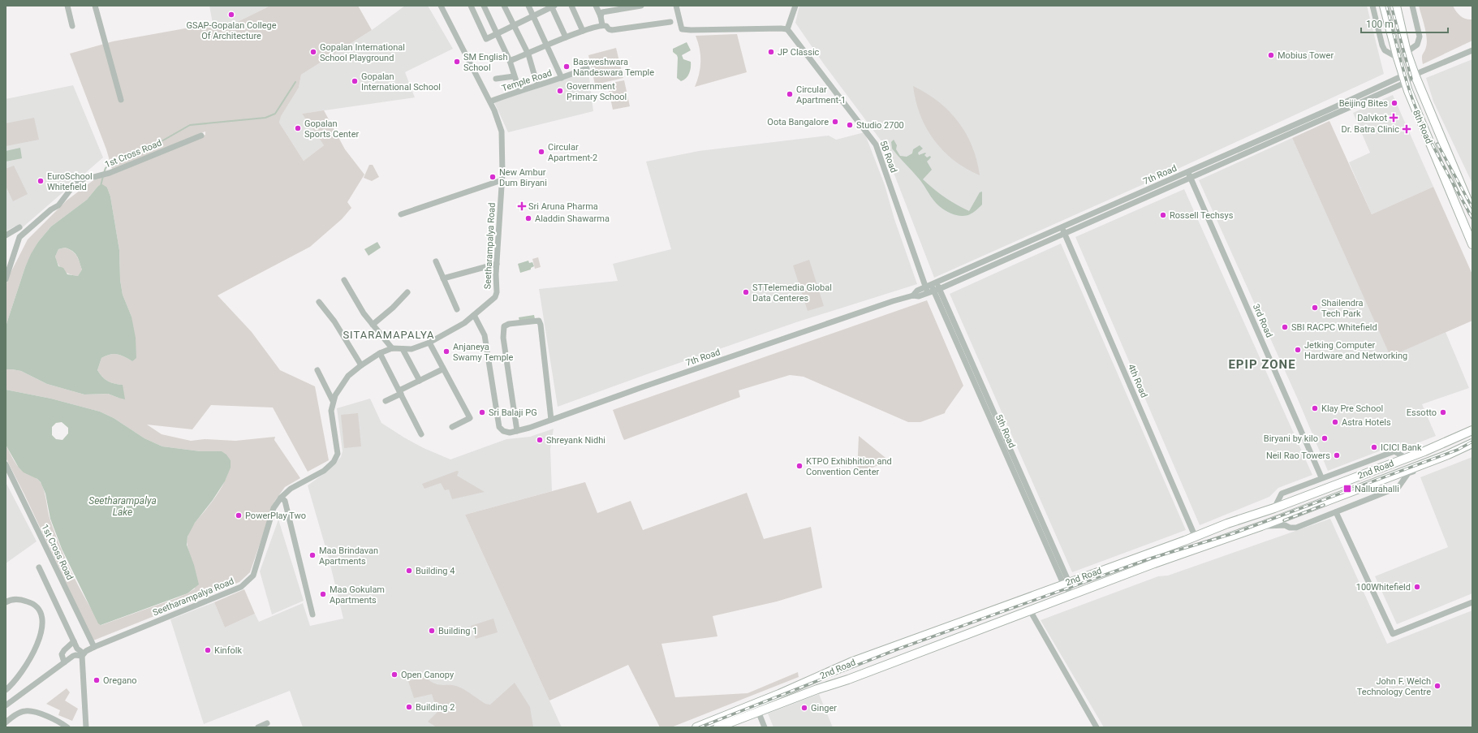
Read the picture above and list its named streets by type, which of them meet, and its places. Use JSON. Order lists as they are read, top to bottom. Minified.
{"streets":{"main road":["8th Road","2nd Road"],"street":["Temple Road","1st Cross Road","5B Road","7th Road","Seetharampalya Road","3rd Road","4th Road","5th Road"]},"crossings":[["Temple Road","Seetharampalya Road"],["8th Road","7th Road"],["1st Cross Road","Seetharampalya Road"],["5B Road","7th Road"],["5B Road","5th Road"],["7th Road","Seetharampalya Road"],["7th Road","3rd Road"],["7th Road","4th Road"],["7th Road","5th Road"],["4th Road","2nd Road"],["5th Road","2nd Road"]],"districts":["SITARAMAPALYA","EPIP ZONE"],"water":["Seetharampalya Lake"],"places":{"other":["GSAP-Gopalan College Of Architecture","Gopalan International School Playground","JP Classic","Mobius Tower","SM English School","Basweshwara Nandeswara Temple","Gopalan International School","Government Primary School","Circular Apartment-1","Beijing Bites","Oota Bangalore","Studio 2700","Gopalan Sports Center","Circular Apartment-2","New Ambur Dum Biryani","EuroSchool Whitefield","Rossell Techsys","Aladdin Shawarma","STTelemedia Global Data Centeres","Shailendra Tech Park","SBI RACPC Whitefield","Jetking Computer Hardware and Networking","Anjaneya Swamy Temple","Klay Pre School","Sri Balaji PG","Essotto","Astra Hotels","Biryani by kilo","Shreyank Nidhi","ICICI Bank","Neil Rao Towers","KTPO Exhibhition and Convention Center","PowerPlay Two","Maa Brindavan Apartments","Building 4","100Whitefield","Maa Gokulam Apartments","Building 1","Kinfolk","Open Canopy","Oregano","John F. Welch Technology Centre","Building 2","Ginger"],"health":["Dalvkot","Dr. Batra Clinic","Sri Aruna Pharma"],"transit":["Nallurahalli"]},"scale_bar":"100 m"}
